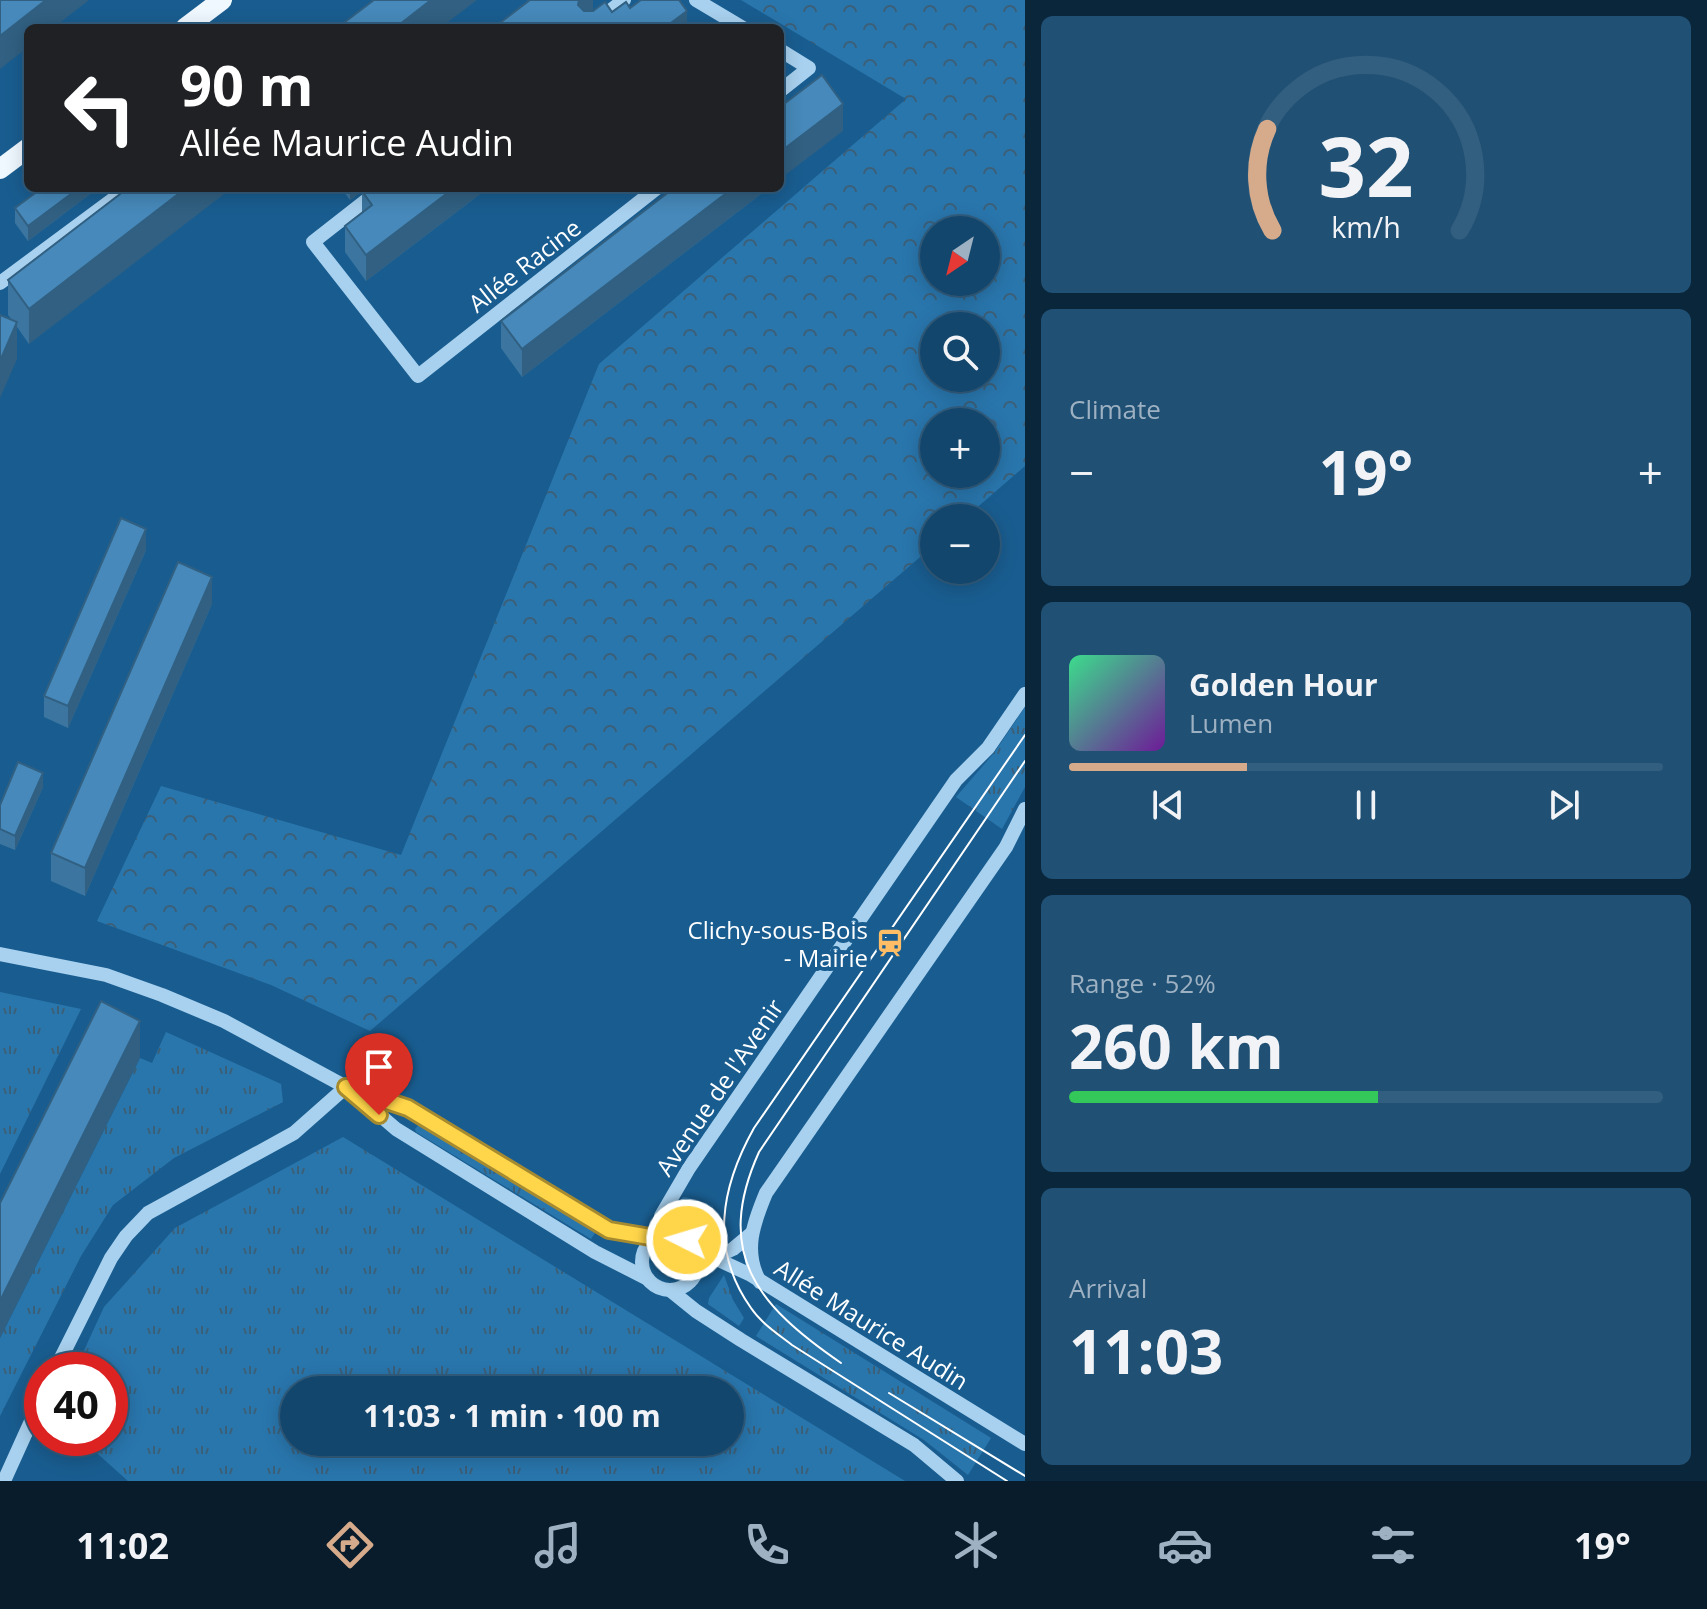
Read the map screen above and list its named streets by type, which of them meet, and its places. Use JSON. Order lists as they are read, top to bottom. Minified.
{"streets":{"street":["Allée Racine","Avenue de l'Avenir","Allée Maurice Audin"]},"crossings":[["Avenue de l'Avenir","Allée Maurice Audin"]],"places":{"station":["Clichy-sous-Bois - Mairie"]},"north":"bottom left","page":{"turn":["90 m","Allée Maurice Audin"],"map_buttons":["+","−"],"tile":["Climate",["Range · 52%","260 km"],["Arrival","11:03"]],"heat":["−","19°","+"],"song":["Golden Hour","Lumen"],"limit":"40","trip":"11:03 · 1 min · 100 m","tabs":["11:02","19°"],"gauge":["32","km/h"]}}
